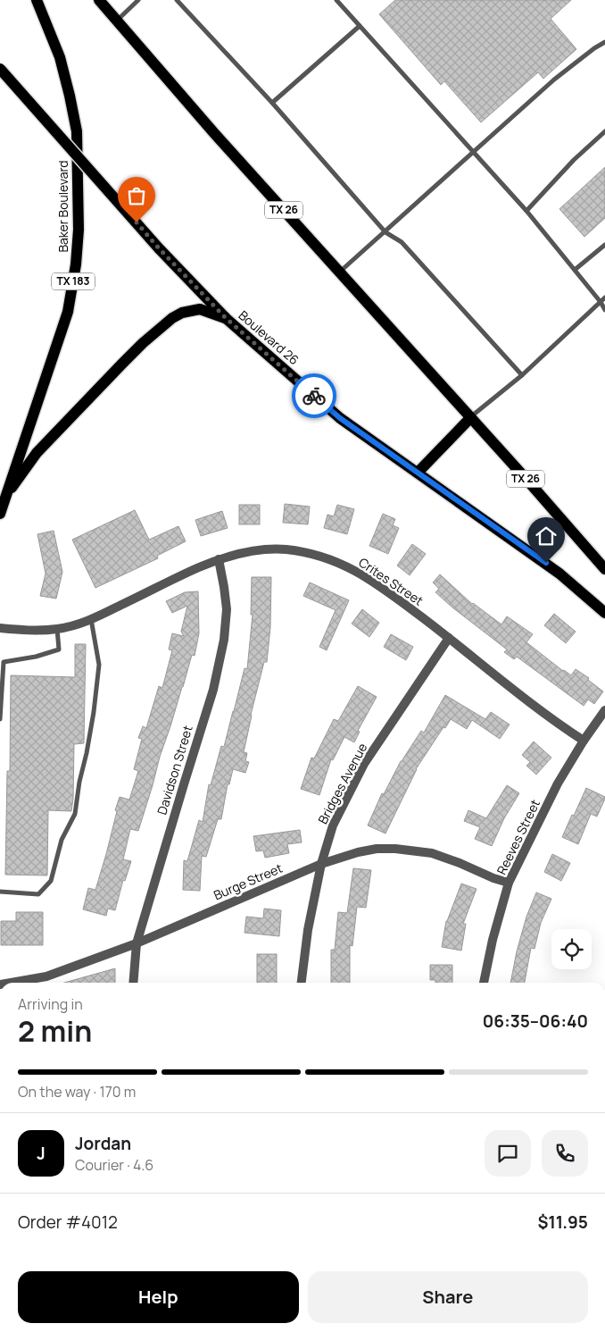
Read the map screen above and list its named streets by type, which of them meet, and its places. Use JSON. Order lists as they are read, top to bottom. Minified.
{"streets":{"main road":["Baker Boulevard","TX 26","TX 183","Boulevard 26"],"street":["Crites Street","Davidson Street","Bridges Avenue","Reeves Street","Burge Street"]},"crossings":[["Crites Street","Davidson Street"],["Crites Street","Bridges Avenue"],["Crites Street","Reeves Street"],["Davidson Street","Burge Street"],["Bridges Avenue","Burge Street"],["Reeves Street","Burge Street"]],"page":{"heading":["2 min","Arriving in","06:35–06:40"],"panel":["Jordan","Courier · 4.6","Order #4012","$11.95"],"bar":"On the way · 170 m","round":"J","buttons":["Help","Share"]}}
